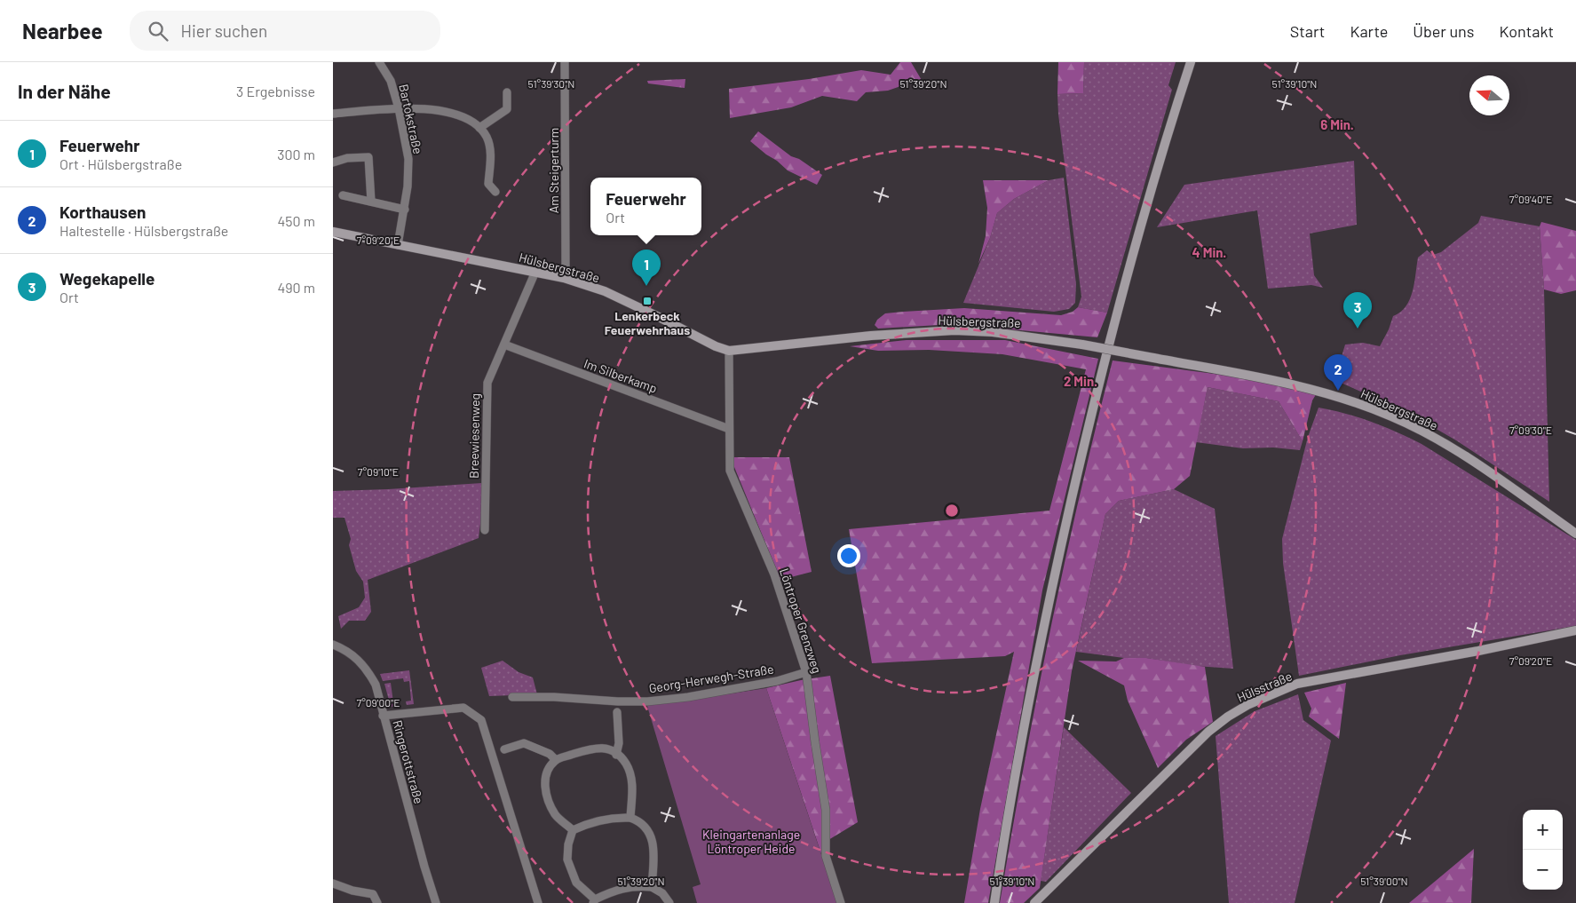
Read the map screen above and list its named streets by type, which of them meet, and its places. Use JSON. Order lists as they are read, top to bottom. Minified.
{"streets":{"street":["Bartokstraße","Am Steigerturm","Hülsbergstraße","Im Silberkamp","Breewiesenweg","Löntroper Grenzweg","Georg-Herwegh-Straße","Hülsstraße","Ringerottstraße"]},"crossings":[["Bartokstraße","Hülsbergstraße"],["Am Steigerturm","Hülsbergstraße"],["Hülsbergstraße","Breewiesenweg"],["Hülsbergstraße","Löntroper Grenzweg"],["Im Silberkamp","Breewiesenweg"],["Im Silberkamp","Löntroper Grenzweg"],["Löntroper Grenzweg","Georg-Herwegh-Straße"]],"parks":["Kleingartenanlage Löntroper Heide"],"places":{"transit":["Lenkerbeck Feuerwehrhaus"]},"north":"left","page":{"header":"Nearbee","search":"Hier suchen","nav":["Start","Karte","Über uns","Kontakt"],"heading":["In der Nähe","3 Ergebnisse"],"list":[{"mark":"1","name":"Feuerwehr","note":"Ort · Hülsbergstraße","value":"300 m"},{"mark":"2","name":"Korthausen","note":"Haltestelle · Hülsbergstraße","value":"450 m"},{"mark":"3","name":"Wegekapelle","note":"Ort","value":"490 m"}],"popup":["Feuerwehr","Ort"],"pins":["1","3","2"],"map_buttons":["+","−"]},"coordinates":["51°39'30\"N","51°39'20\"N","51°39'10\"N","7°09'40\"E","7°09'20\"E","7°09'30\"E","7°09'10\"E","7°09'00\"E","51°39'00\"N"],"rings":["6 Min.","4 Min.","2 Min."]}
